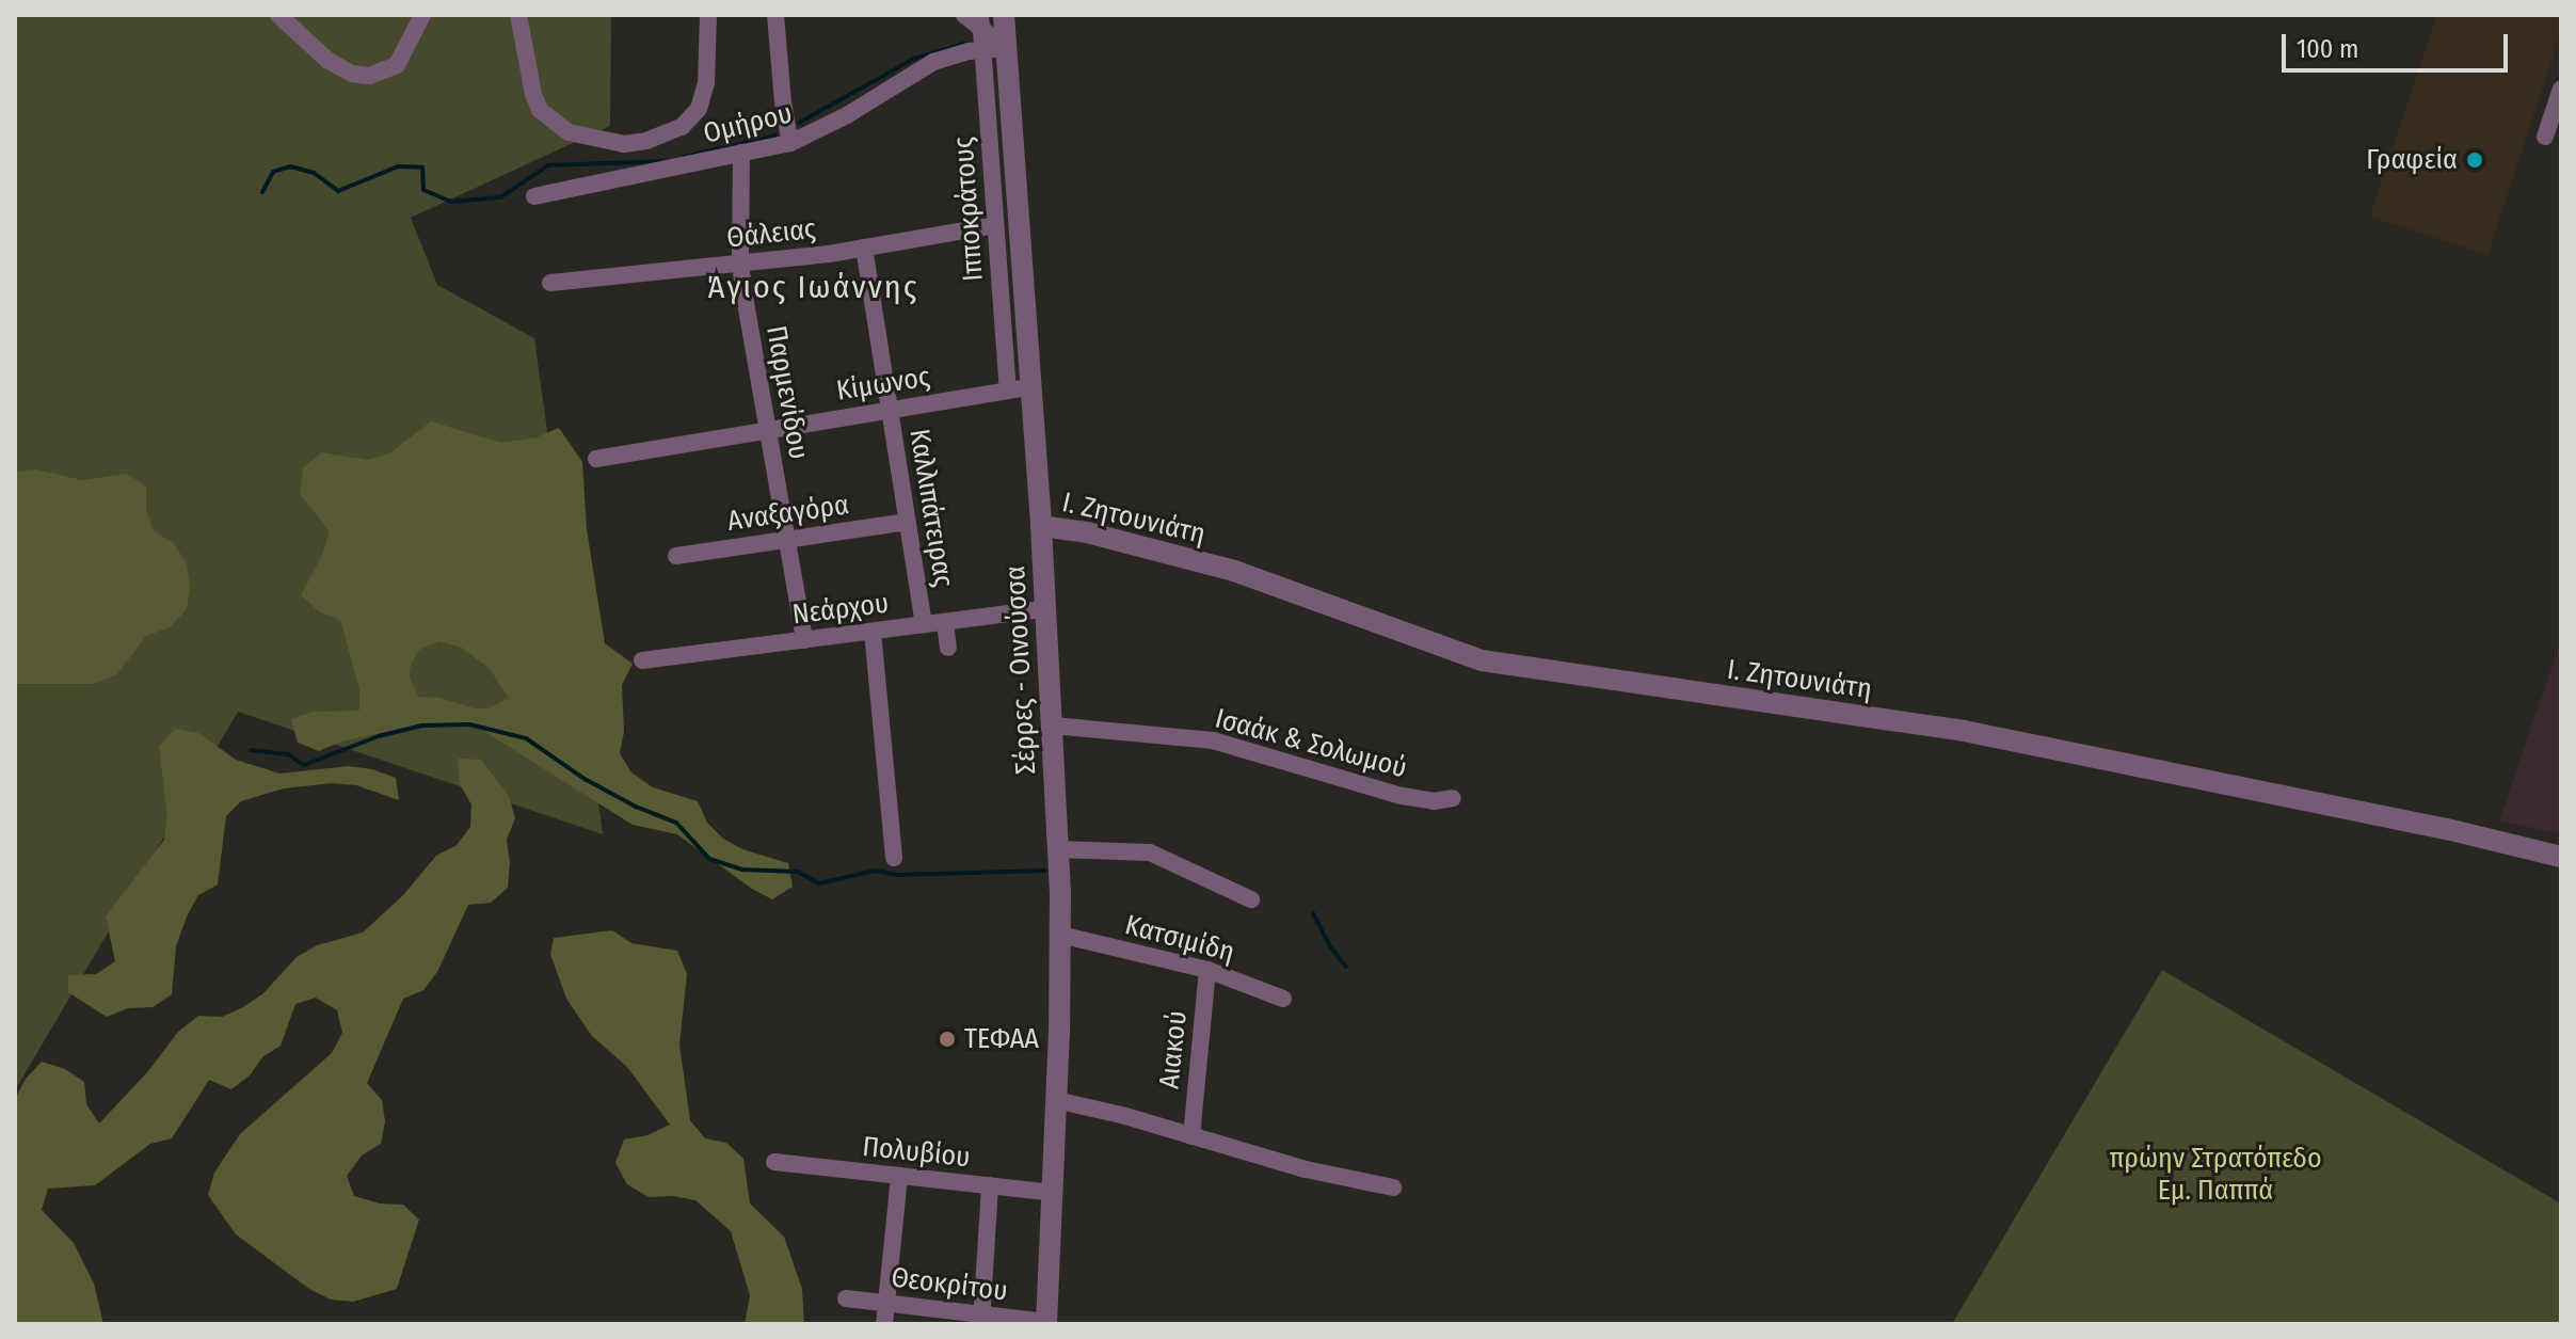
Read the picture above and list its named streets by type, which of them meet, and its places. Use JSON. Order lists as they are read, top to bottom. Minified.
{"streets":{"street":["Ομήρου","Ιπποκράτους","Θάλειας","Κίμωνος","Παρμενίδου","Καλλιπάτειρας","Αναξαγόρα","Ι. Ζητουνιάτη","Νεάρχου","Σέρρες - Οινούσσα","Ισαάκ & Σολωμού","Κατσιμίδη","Αιακού","Πολυβίου","Θεοκρίτου"]},"crossings":[["Ομήρου","Ιπποκράτους"],["Ομήρου","Παρμενίδου"],["Ομήρου","Σέρρες - Οινούσσα"],["Ιπποκράτους","Θάλειας"],["Ιπποκράτους","Κίμωνος"],["Ιπποκράτους","Σέρρες - Οινούσσα"],["Θάλειας","Παρμενίδου"],["Θάλειας","Καλλιπάτειρας"],["Κίμωνος","Παρμενίδου"],["Κίμωνος","Καλλιπάτειρας"],["Κίμωνος","Σέρρες - Οινούσσα"],["Παρμενίδου","Αναξαγόρα"],["Παρμενίδου","Νεάρχου"],["Καλλιπάτειρας","Αναξαγόρα"],["Καλλιπάτειρας","Νεάρχου"],["Ι. Ζητουνιάτη","Σέρρες - Οινούσσα"],["Νεάρχου","Σέρρες - Οινούσσα"],["Σέρρες - Οινούσσα","Ισαάκ & Σολωμού"],["Σέρρες - Οινούσσα","Κατσιμίδη"],["Σέρρες - Οινούσσα","Πολυβίου"],["Σέρρες - Οινούσσα","Θεοκρίτου"],["Κατσιμίδη","Αιακού"]],"districts":["Άγιος Ιωάννης"],"parks":["πρώην Στρατόπεδο Εμ. Παππά"],"places":["Γραφεία","ΤΕΦΑΑ"],"scale_bar":"100 m"}
